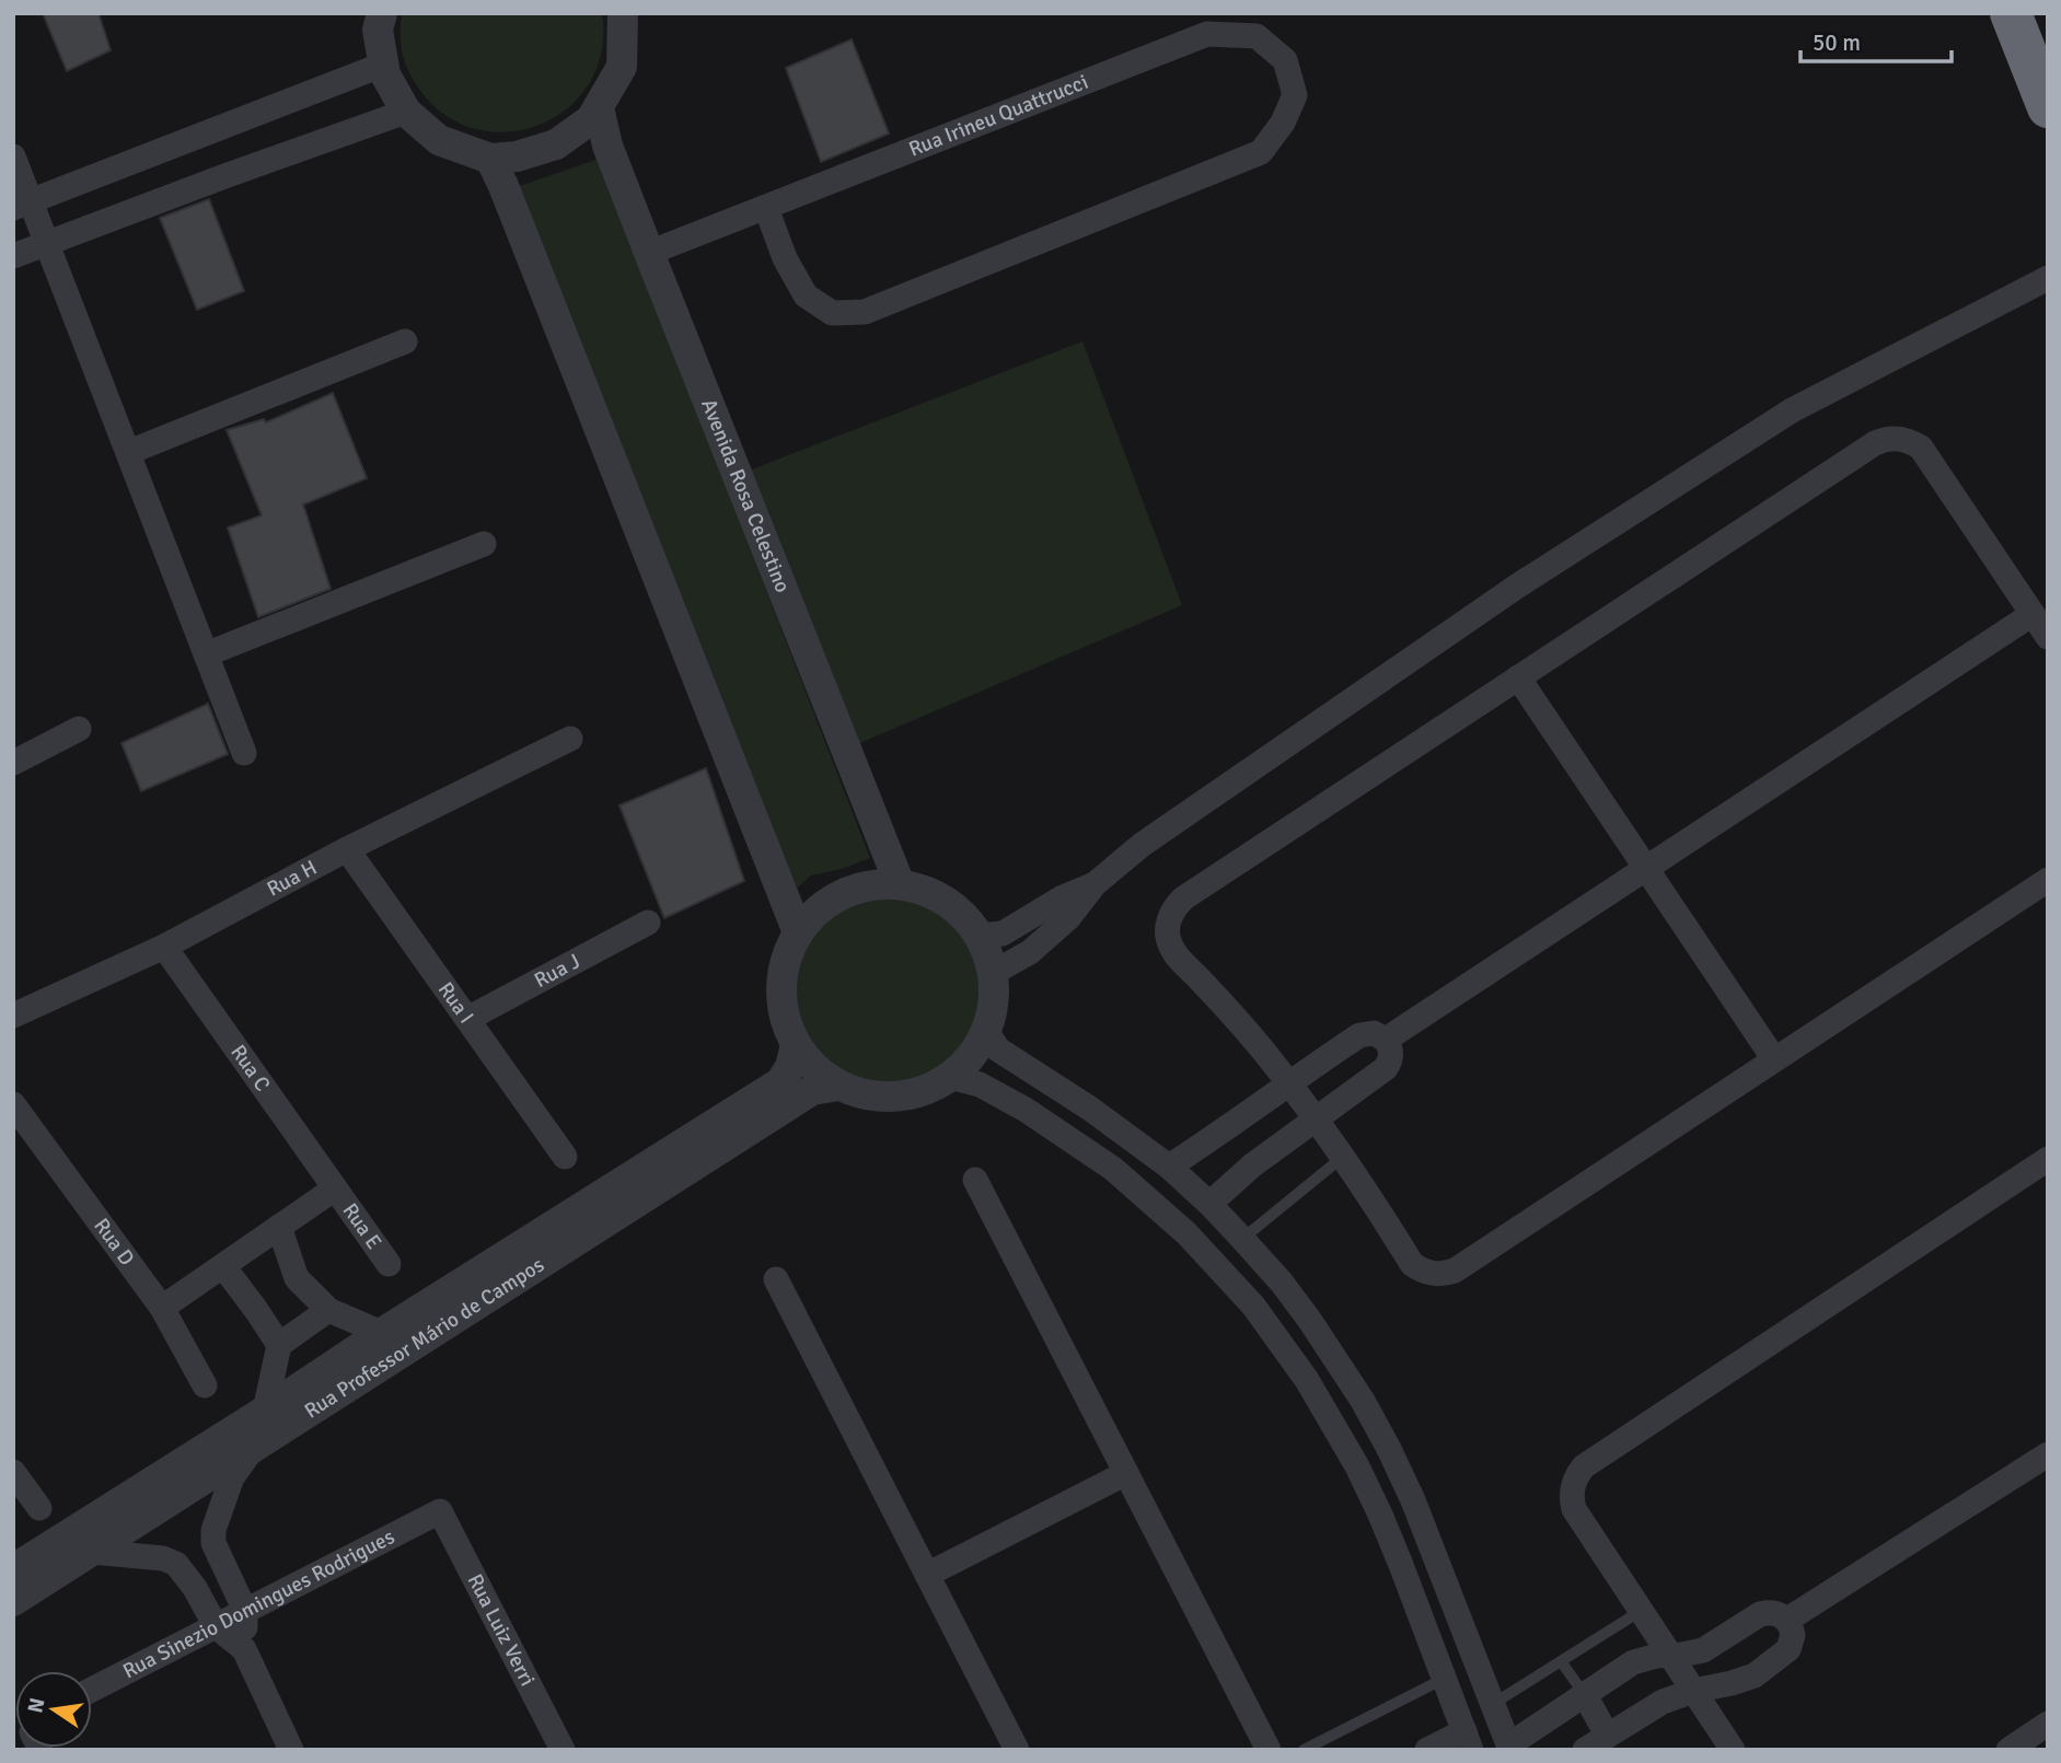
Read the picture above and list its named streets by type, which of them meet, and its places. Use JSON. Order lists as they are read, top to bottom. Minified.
{"streets":{"street":["Rua Irineu Quattrucci","Avenida Rosa Celestino","Rua H","Rua J","Rua I","Rua C","Rua E","Rua D","Rua Professor Mário de Campos","Rua Sinezio Domingues Rodrigues","Rua Luiz Verri"]},"crossings":[["Rua Irineu Quattrucci","Avenida Rosa Celestino"],["Avenida Rosa Celestino","Rua Professor Mário de Campos"],["Rua H","Rua I"],["Rua H","Rua C"],["Rua J","Rua I"],["Rua C","Rua E"],["Rua Sinezio Domingues Rodrigues","Rua Luiz Verri"]],"scale_bar":"50 m","north":"left"}
